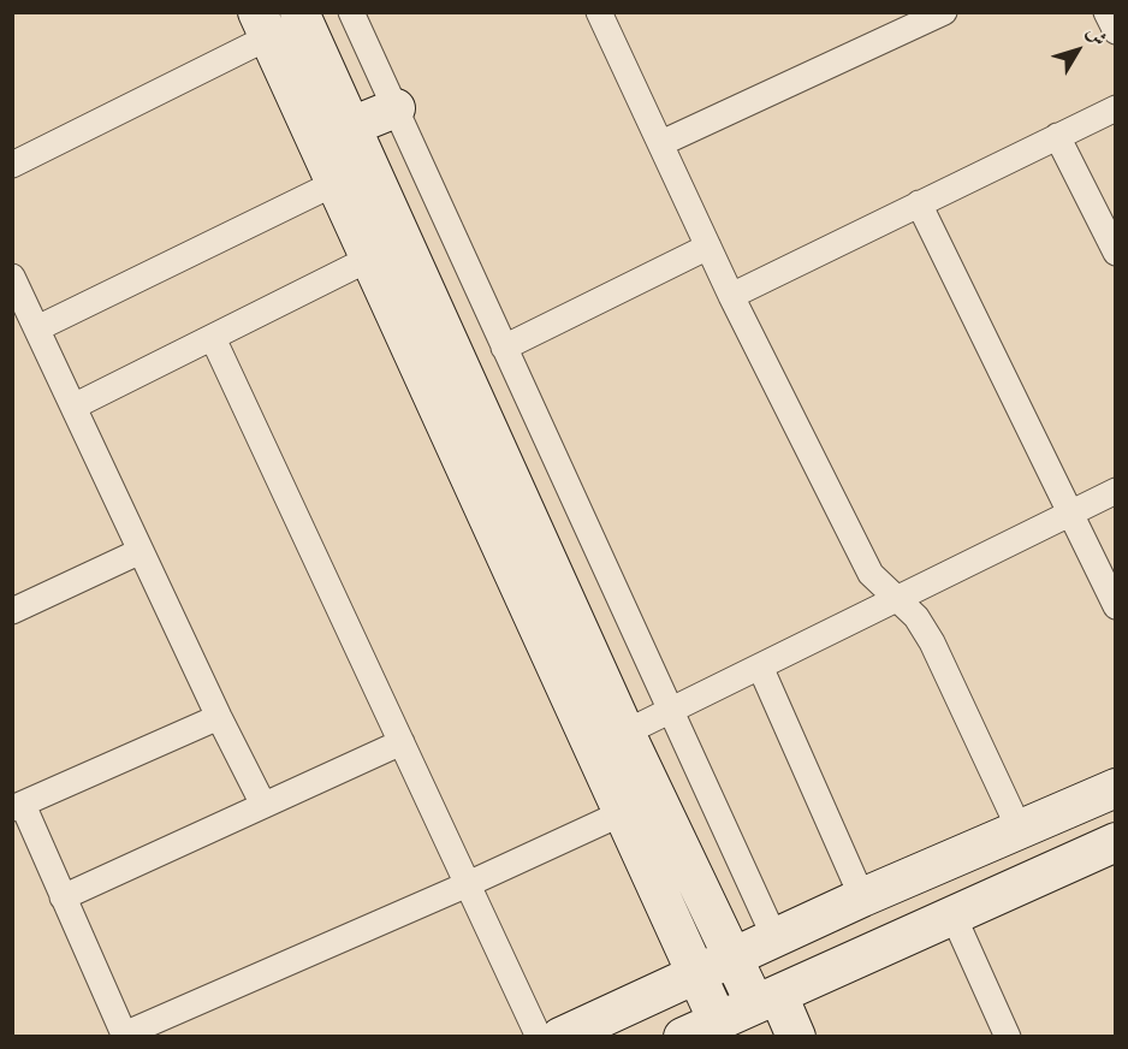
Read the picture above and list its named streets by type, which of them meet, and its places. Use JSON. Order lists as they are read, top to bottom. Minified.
{"north":"top right"}
